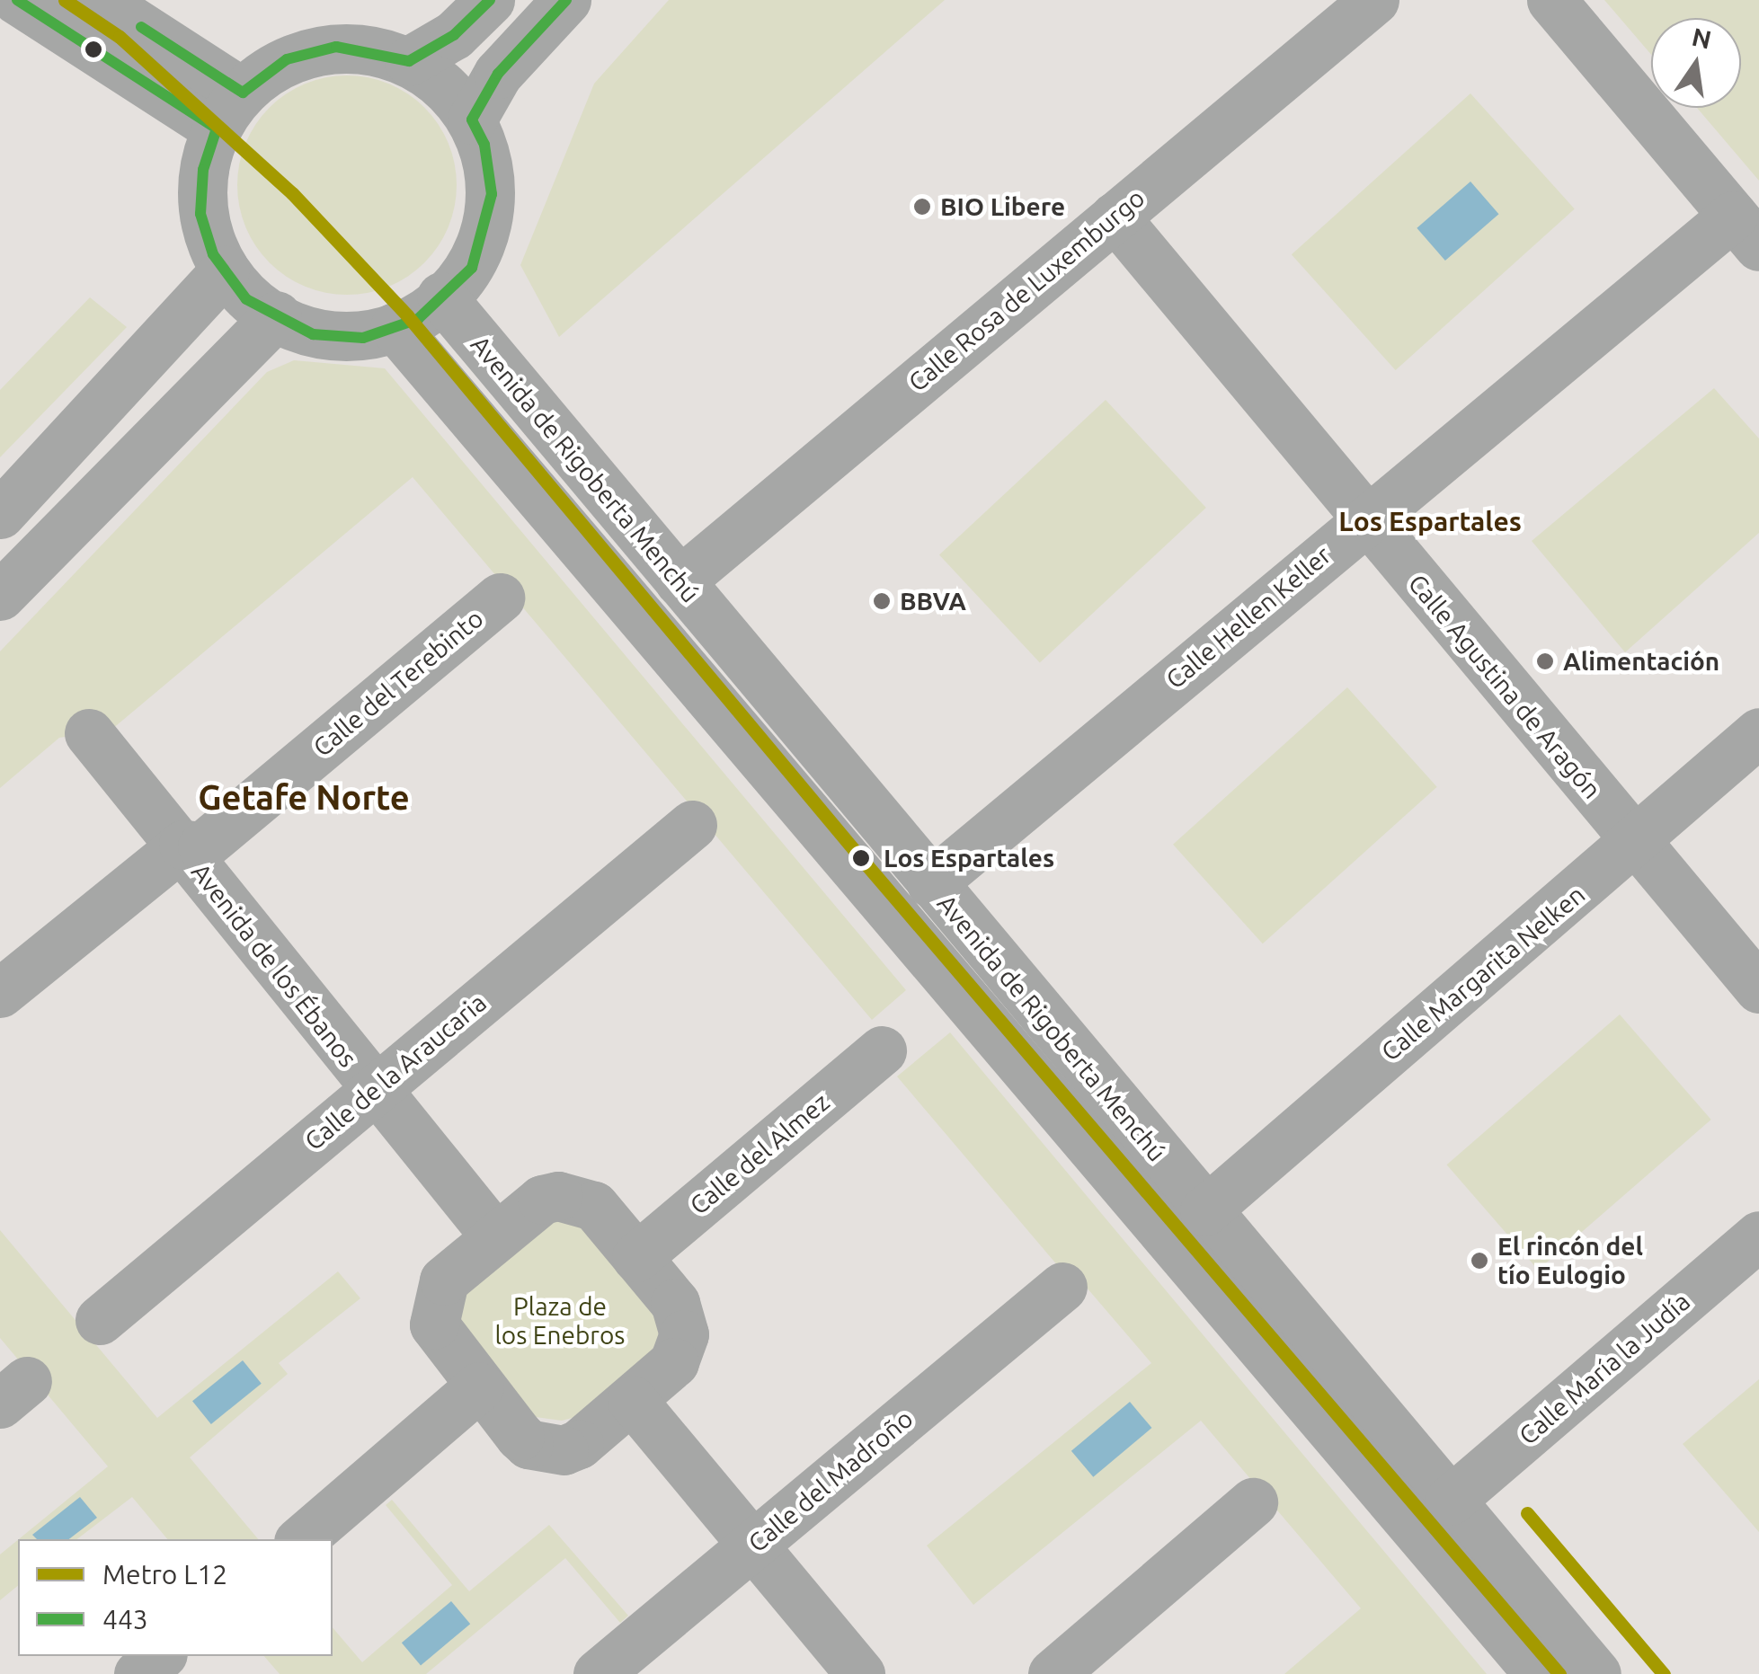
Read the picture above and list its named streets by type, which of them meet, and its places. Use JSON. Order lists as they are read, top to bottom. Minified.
{"streets":{"street":["Calle Rosa de Luxemburgo","Avenida de Rigoberta Menchú","Calle Hellen Keller","Calle del Terebinto","Calle Agustina de Aragón","Avenida de los Ébanos","Calle Margarita Nelken","Calle de la Araucaria","Calle del Almez","Calle María la Judía","Calle del Madroño"]},"crossings":[["Calle Rosa de Luxemburgo","Avenida de Rigoberta Menchú"],["Calle Rosa de Luxemburgo","Calle Agustina de Aragón"],["Avenida de Rigoberta Menchú","Calle Hellen Keller"],["Avenida de Rigoberta Menchú","Calle Margarita Nelken"],["Avenida de Rigoberta Menchú","Calle María la Judía"],["Calle Hellen Keller","Calle Agustina de Aragón"],["Calle del Terebinto","Avenida de los Ébanos"],["Calle Agustina de Aragón","Calle Margarita Nelken"],["Avenida de los Ébanos","Calle de la Araucaria"],["Avenida de los Ébanos","Calle del Almez"]],"districts":["Los Espartales","Getafe Norte"],"parks":["Plaza de los Enebros"],"places":["BIO Libere","BBVA","Alimentación","Los Espartales","El rincón del tío Eulogio"],"lines":["metro line L12","transit line 443"],"legend":["Metro L12","443"],"north":"top"}
